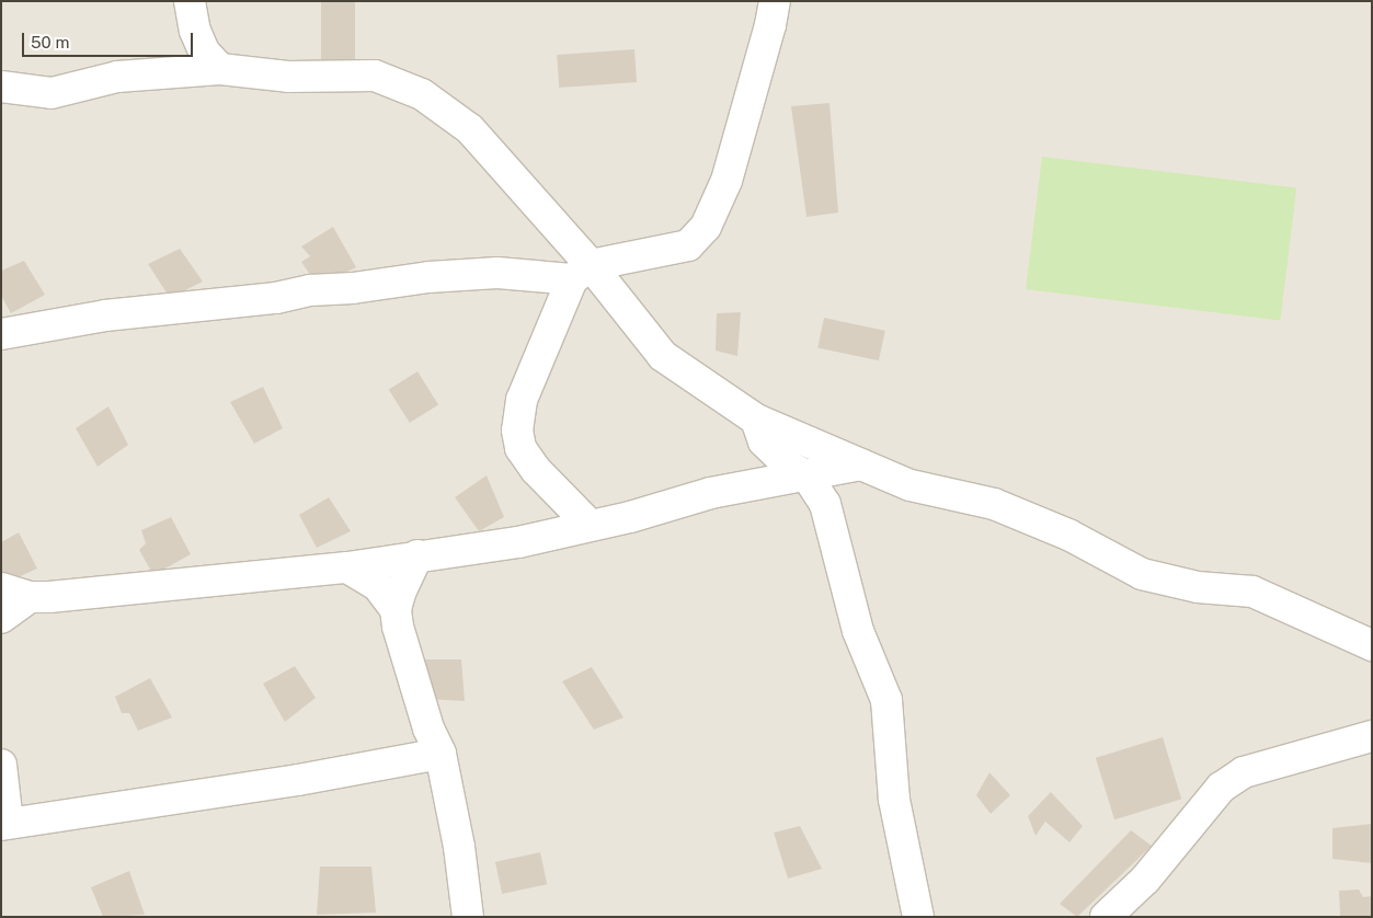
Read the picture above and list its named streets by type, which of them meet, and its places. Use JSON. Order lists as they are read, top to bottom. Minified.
{"scale_bar":"50 m"}
